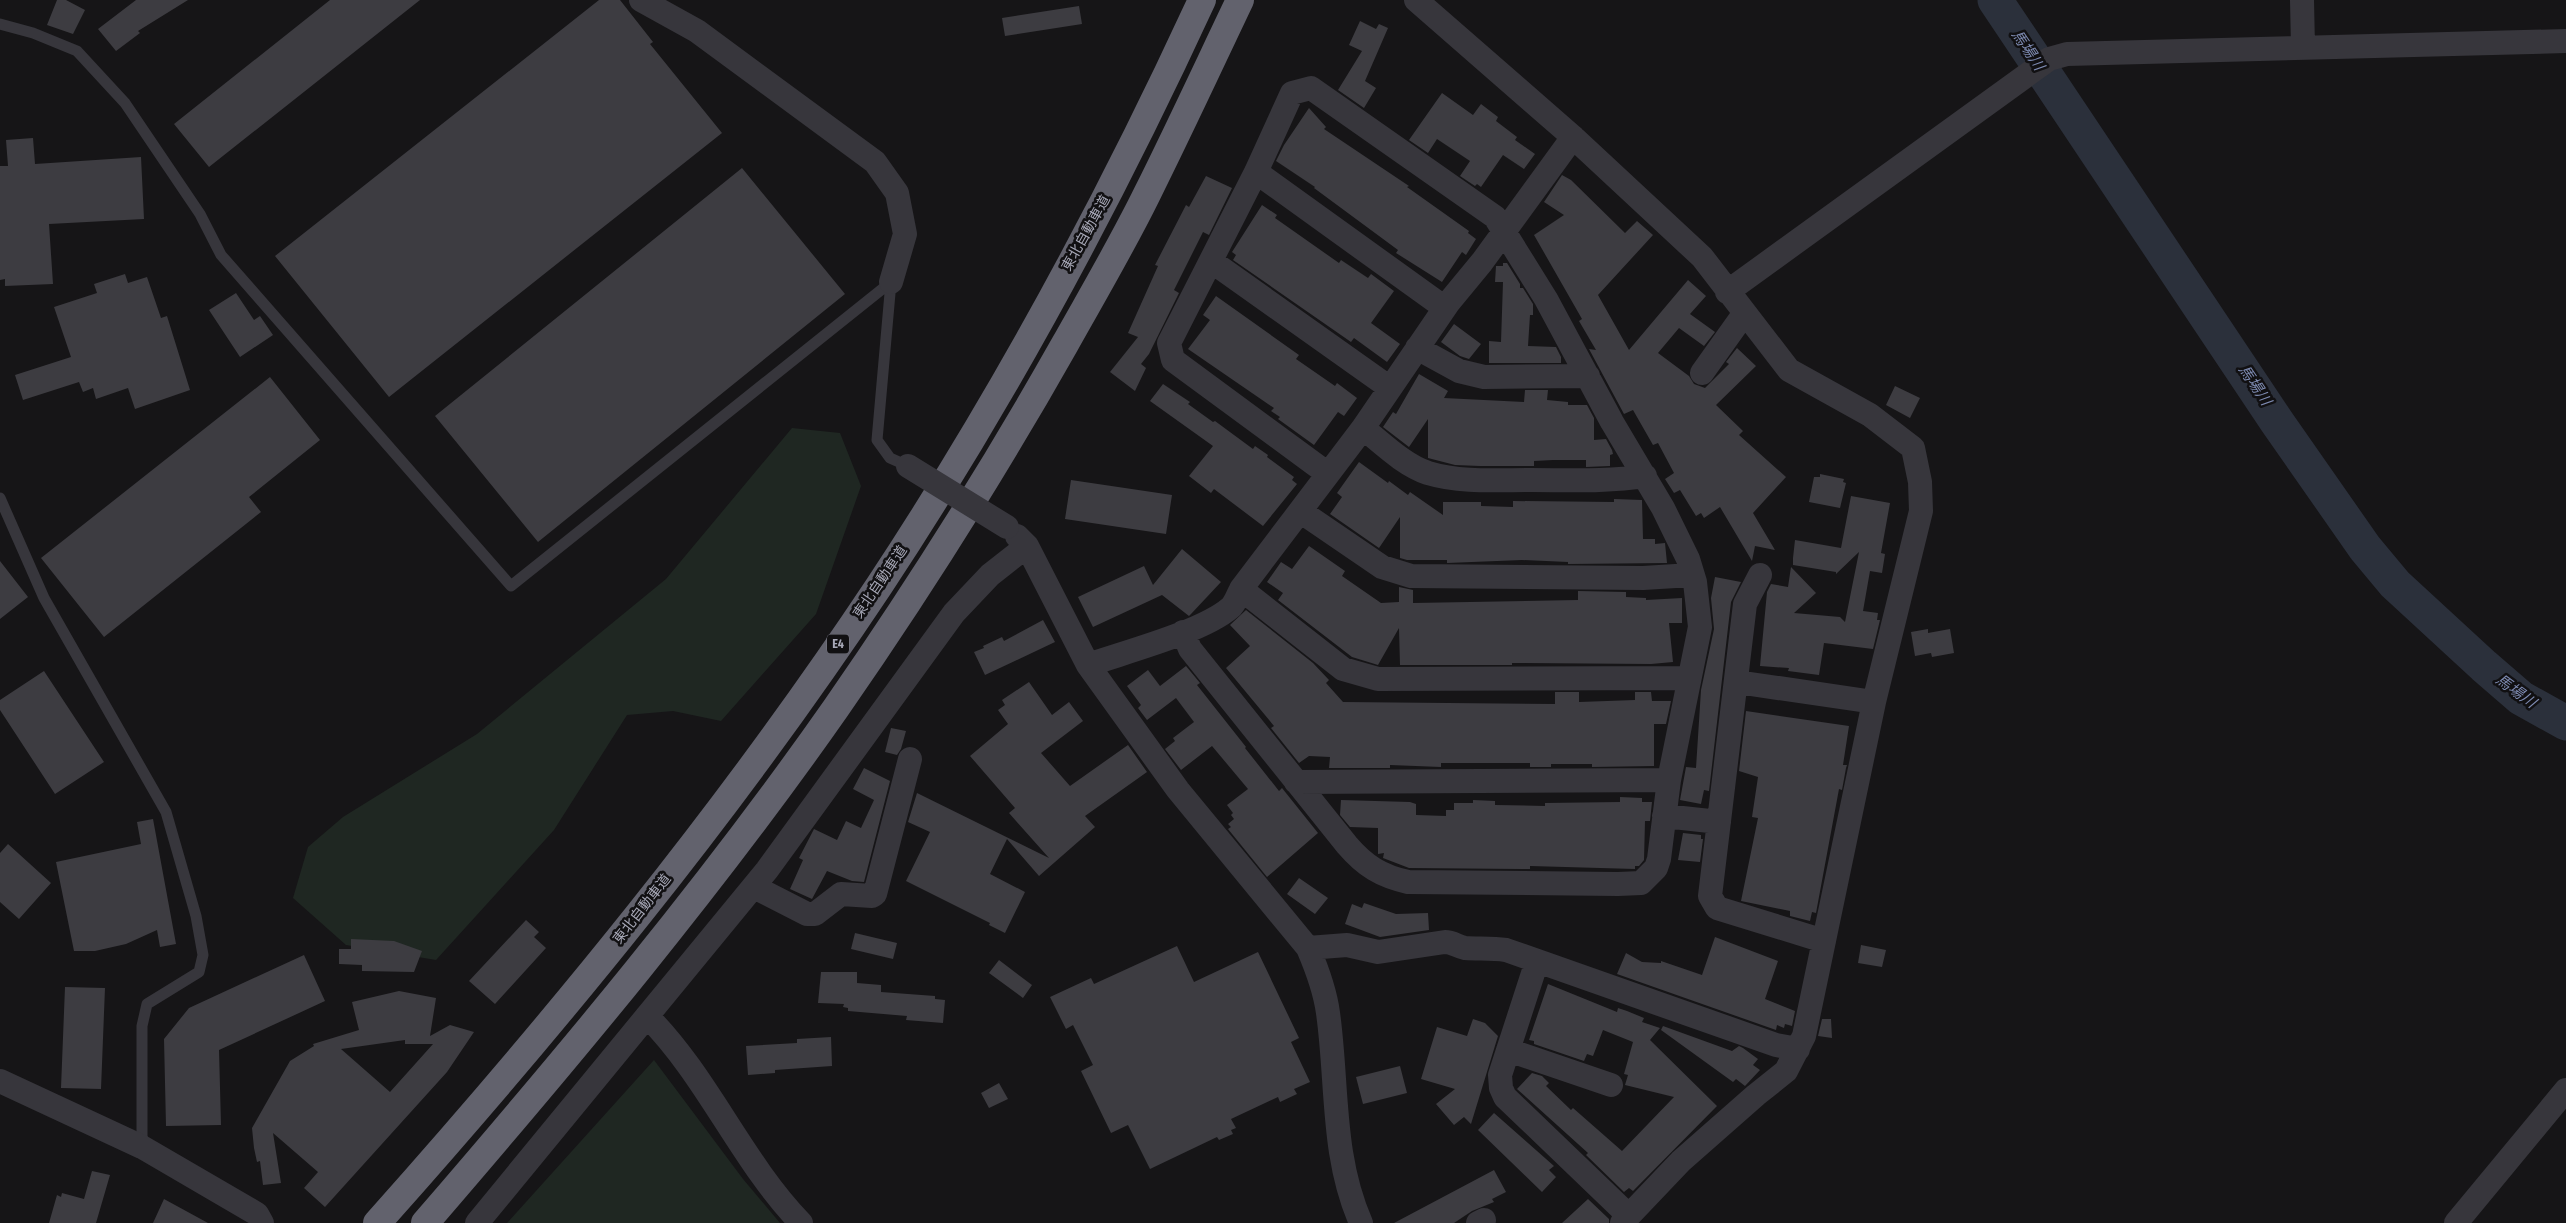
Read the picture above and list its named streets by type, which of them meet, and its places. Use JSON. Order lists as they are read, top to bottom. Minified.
{"streets":{"highway":["東北自動車道","E4"]},"water":["馬場川"]}
